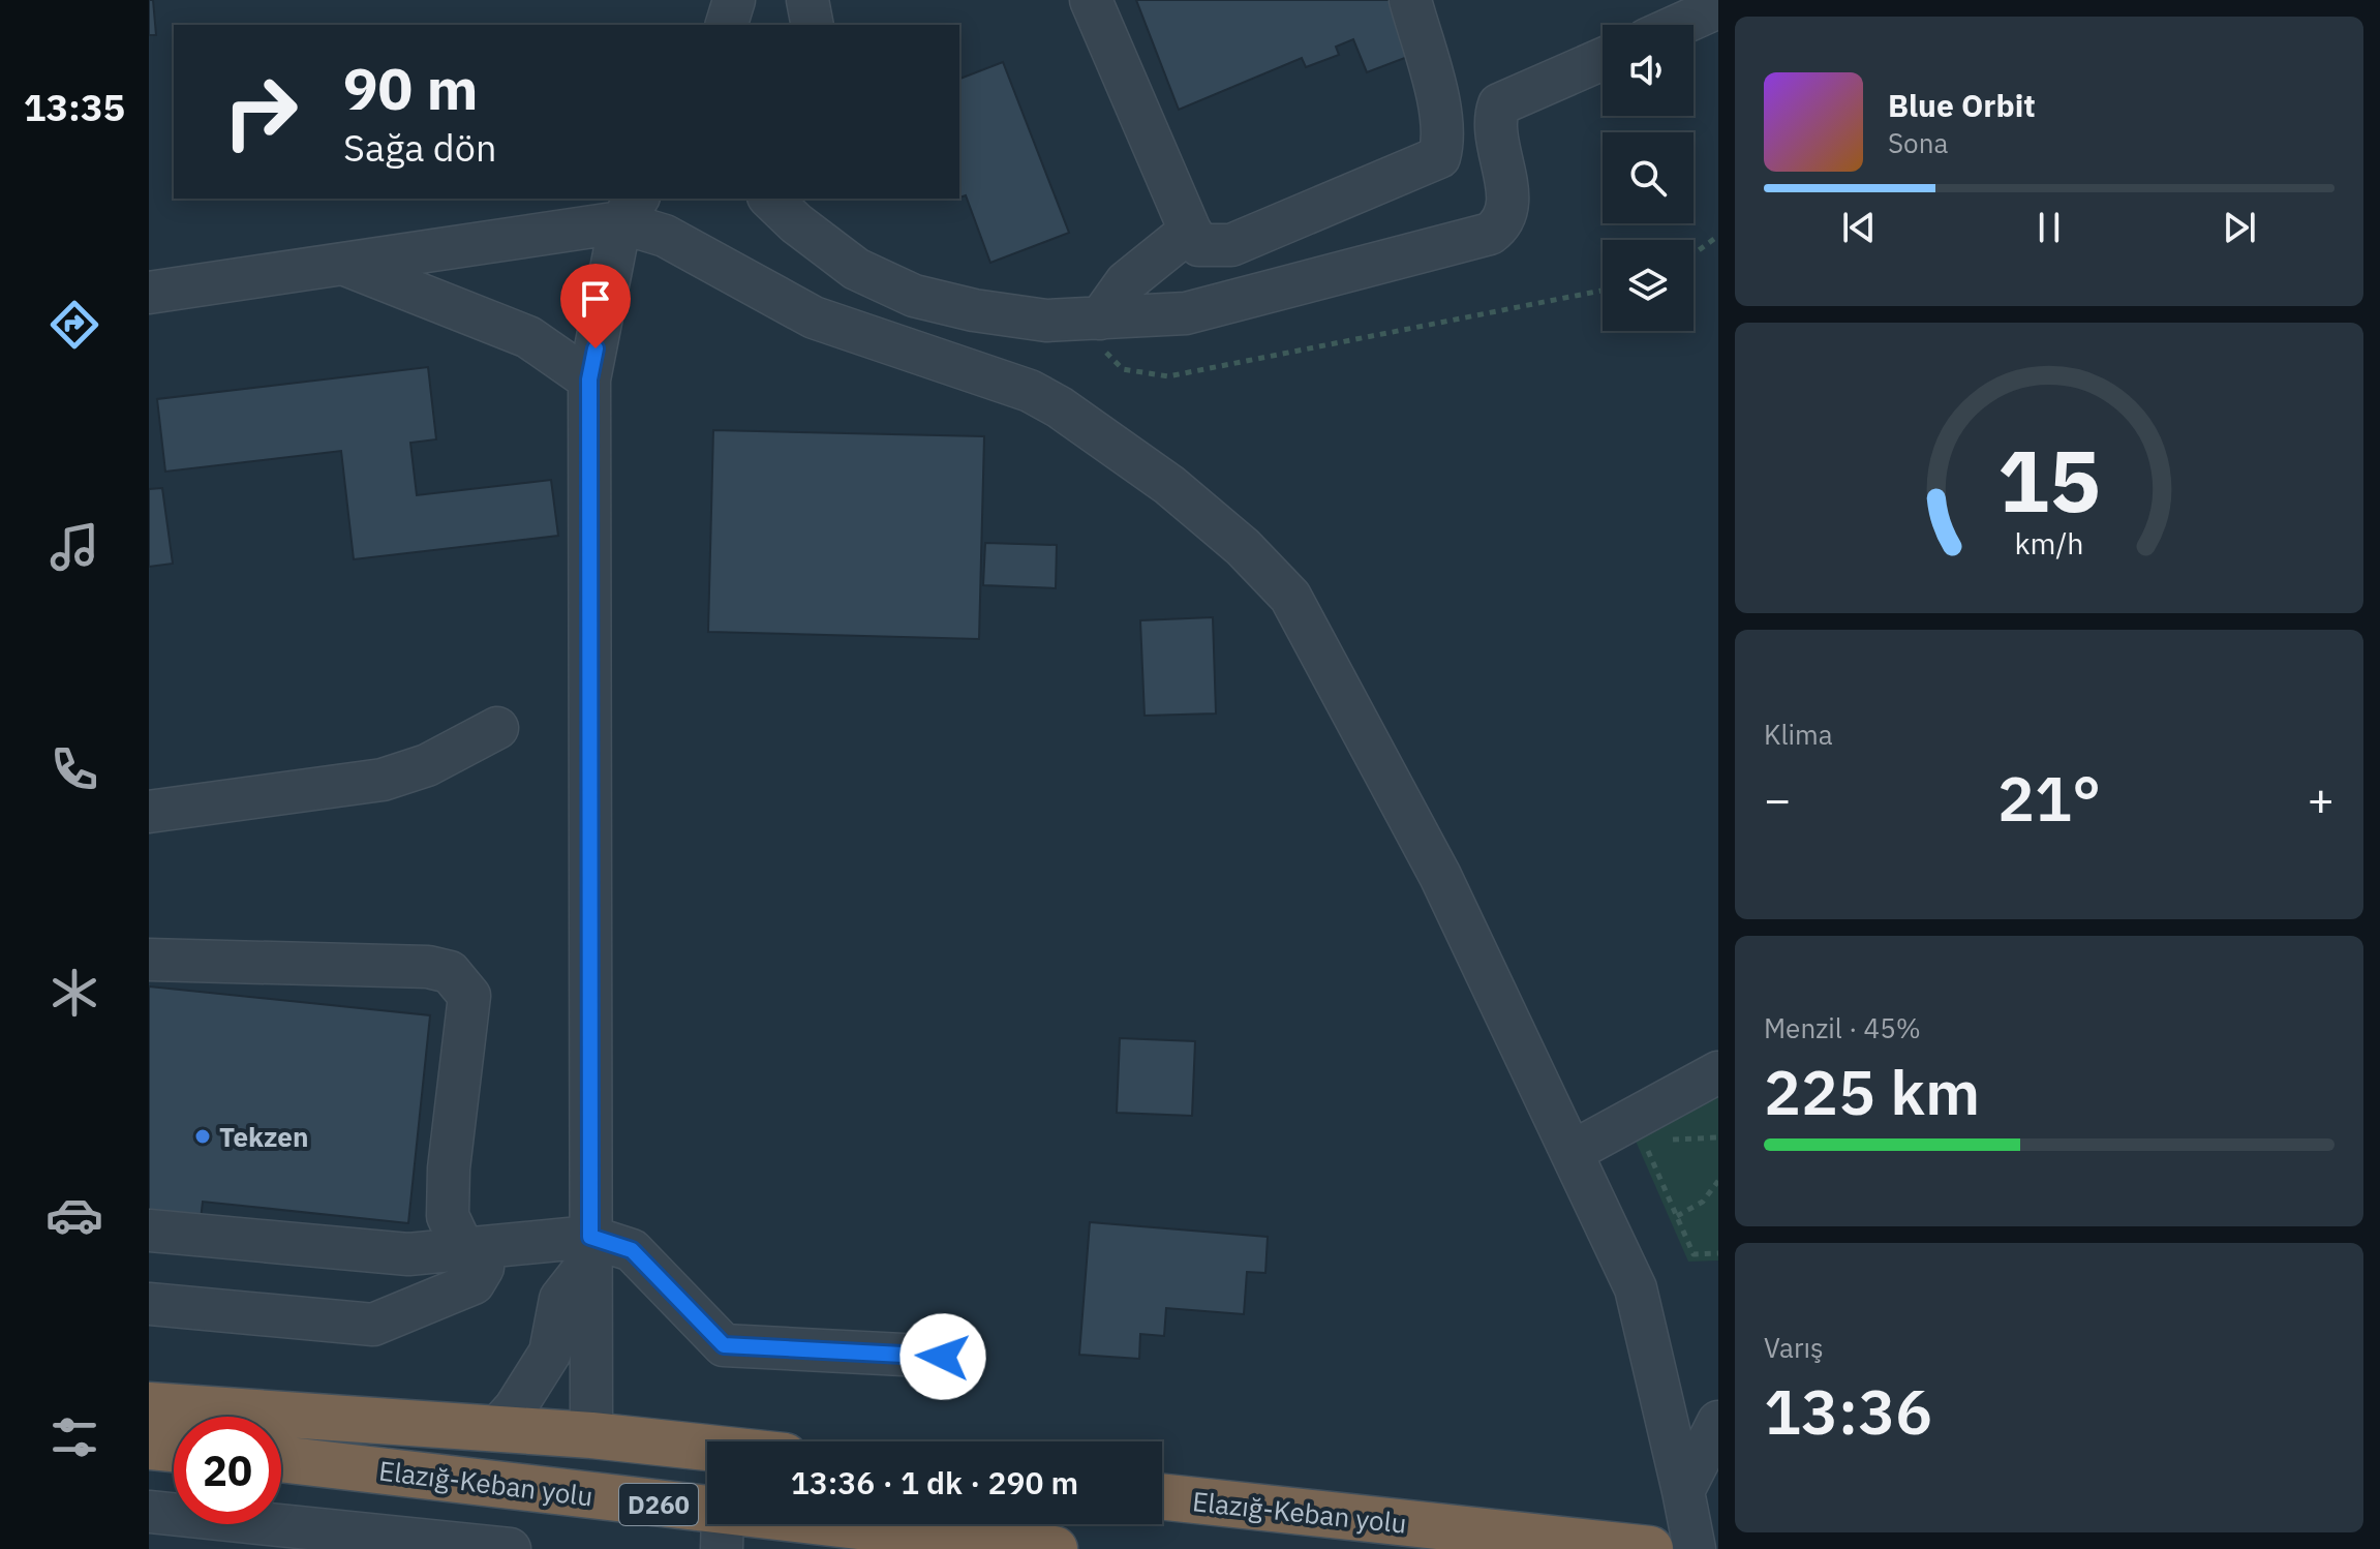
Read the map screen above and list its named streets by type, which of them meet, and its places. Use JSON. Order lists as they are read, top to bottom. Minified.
{"streets":{"highway":["Elazığ-Keban yolu","D260"]},"places":["Tekzen"],"page":{"tabs":"13:35","turn":["90 m","Sağa dön"],"song":["Blue Orbit","Sona"],"tile":["Klima",["Menzil · 45%","225 km"],["Varış","13:36"]],"heat":["−","21°","+"],"limit":"20","trip":"13:36 · 1 dk · 290 m","gauge":["15","km/h"]}}
